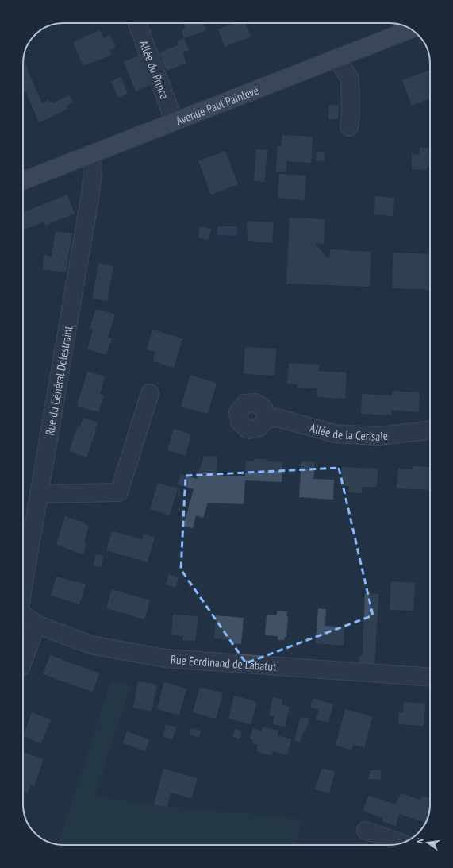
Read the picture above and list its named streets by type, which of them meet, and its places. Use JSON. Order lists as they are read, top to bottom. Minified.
{"streets":{"main road":["Avenue Paul Painlevé"],"street":["Allée du Prince","Rue du Général Delestraint","Allée de la Cerisaie","Rue Ferdinand de Labatut"]},"crossings":[["Allée du Prince","Avenue Paul Painlevé"],["Avenue Paul Painlevé","Rue du Général Delestraint"]],"north":"left"}
